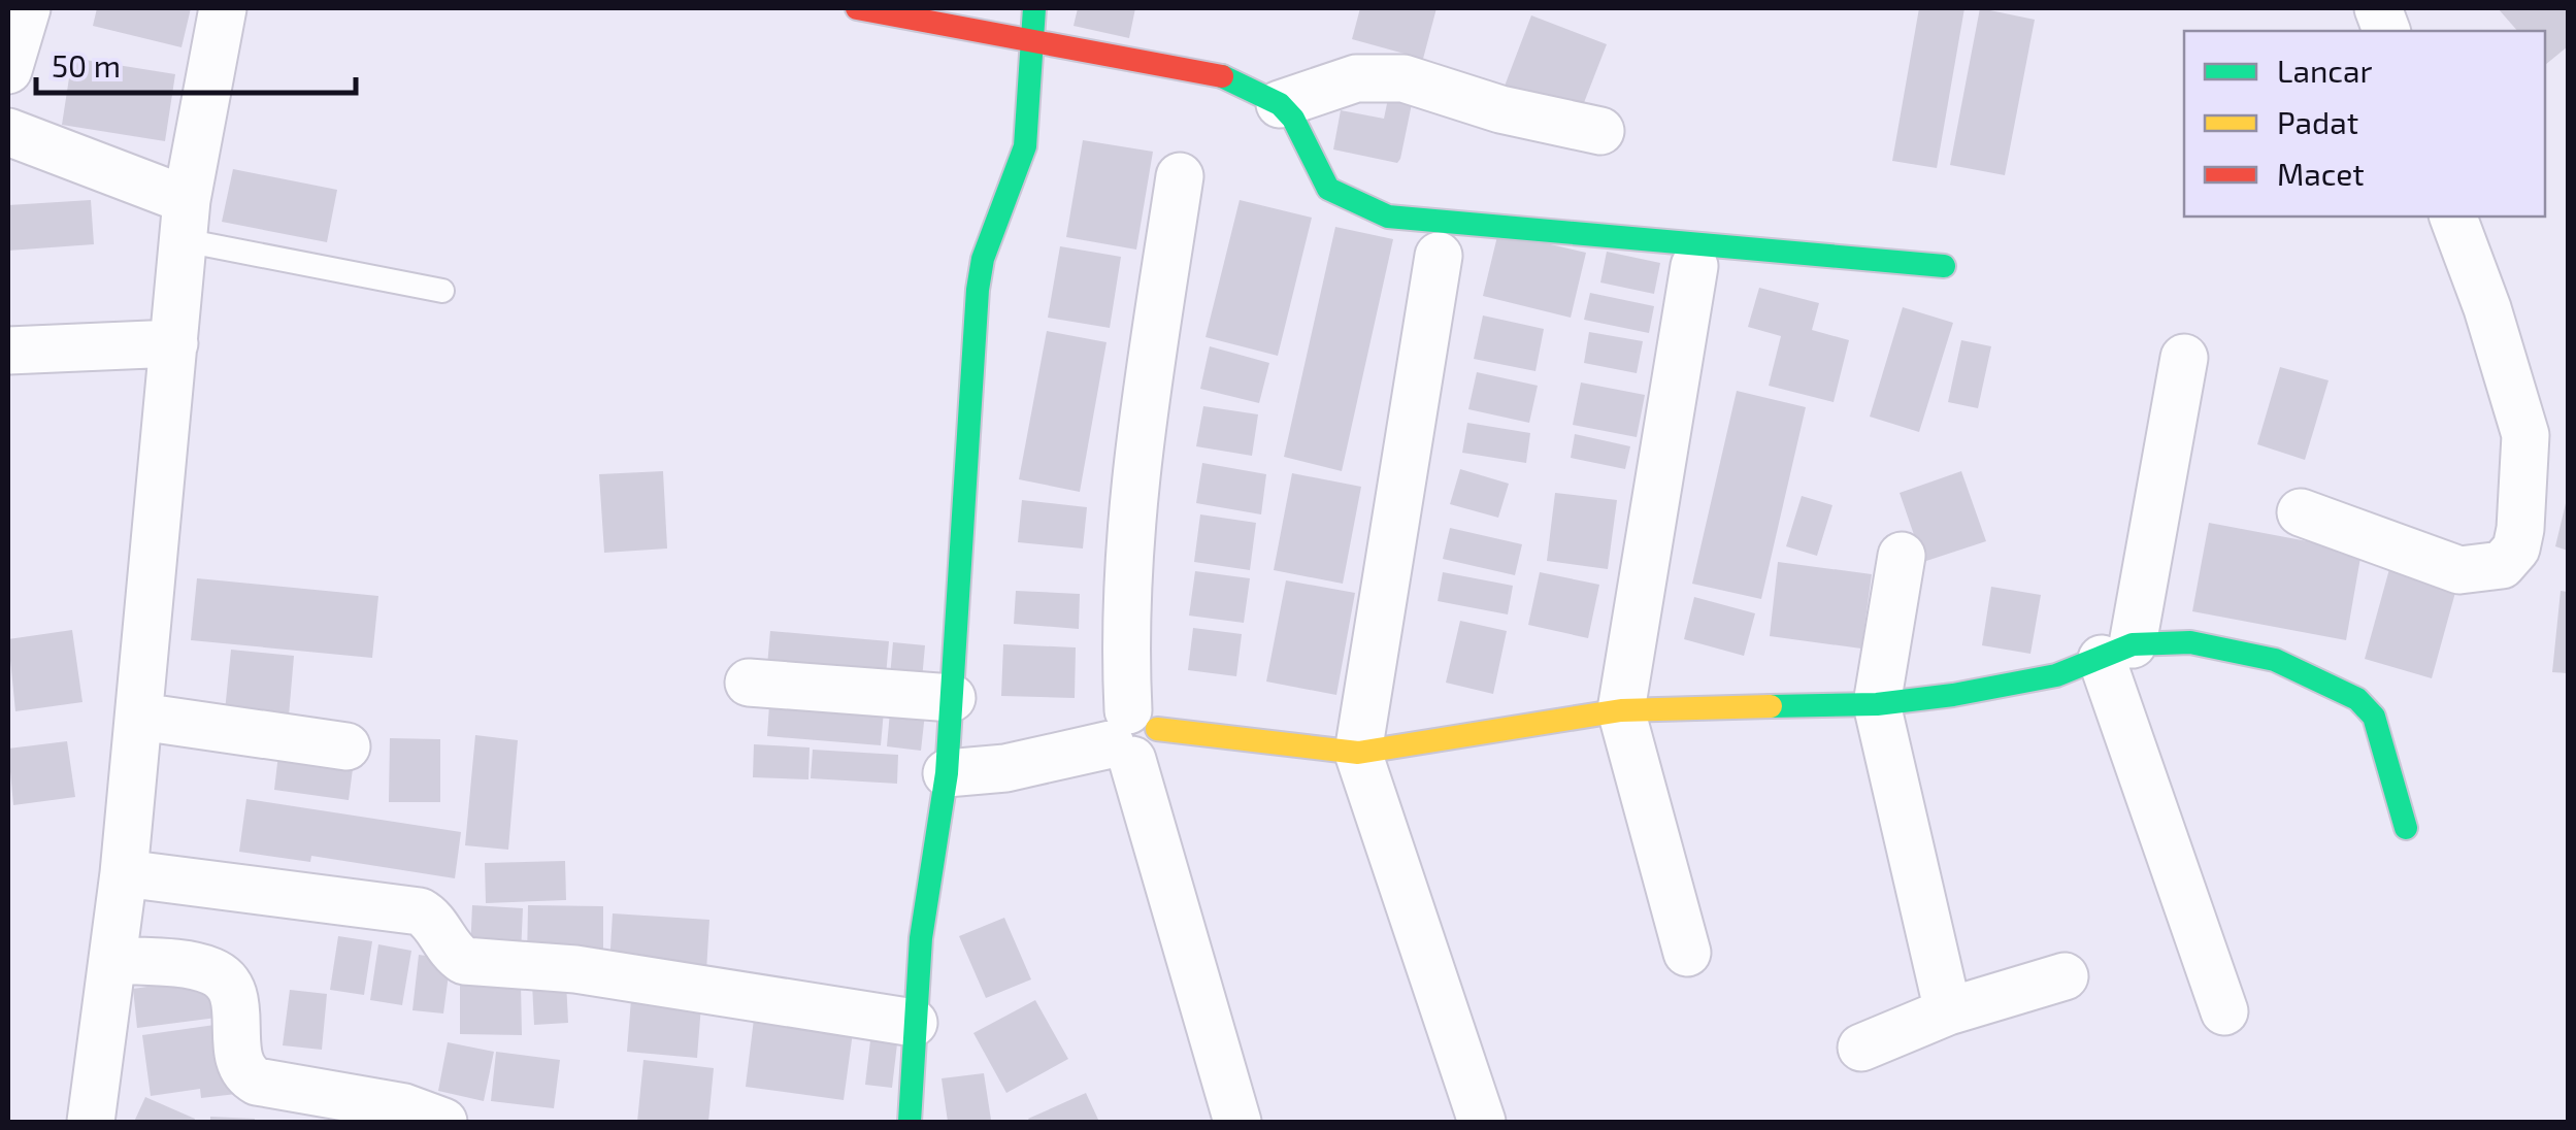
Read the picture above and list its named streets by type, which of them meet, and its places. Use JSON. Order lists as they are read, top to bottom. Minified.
{"legend":["Lancar","Padat","Macet"],"scale_bar":"50 m"}
